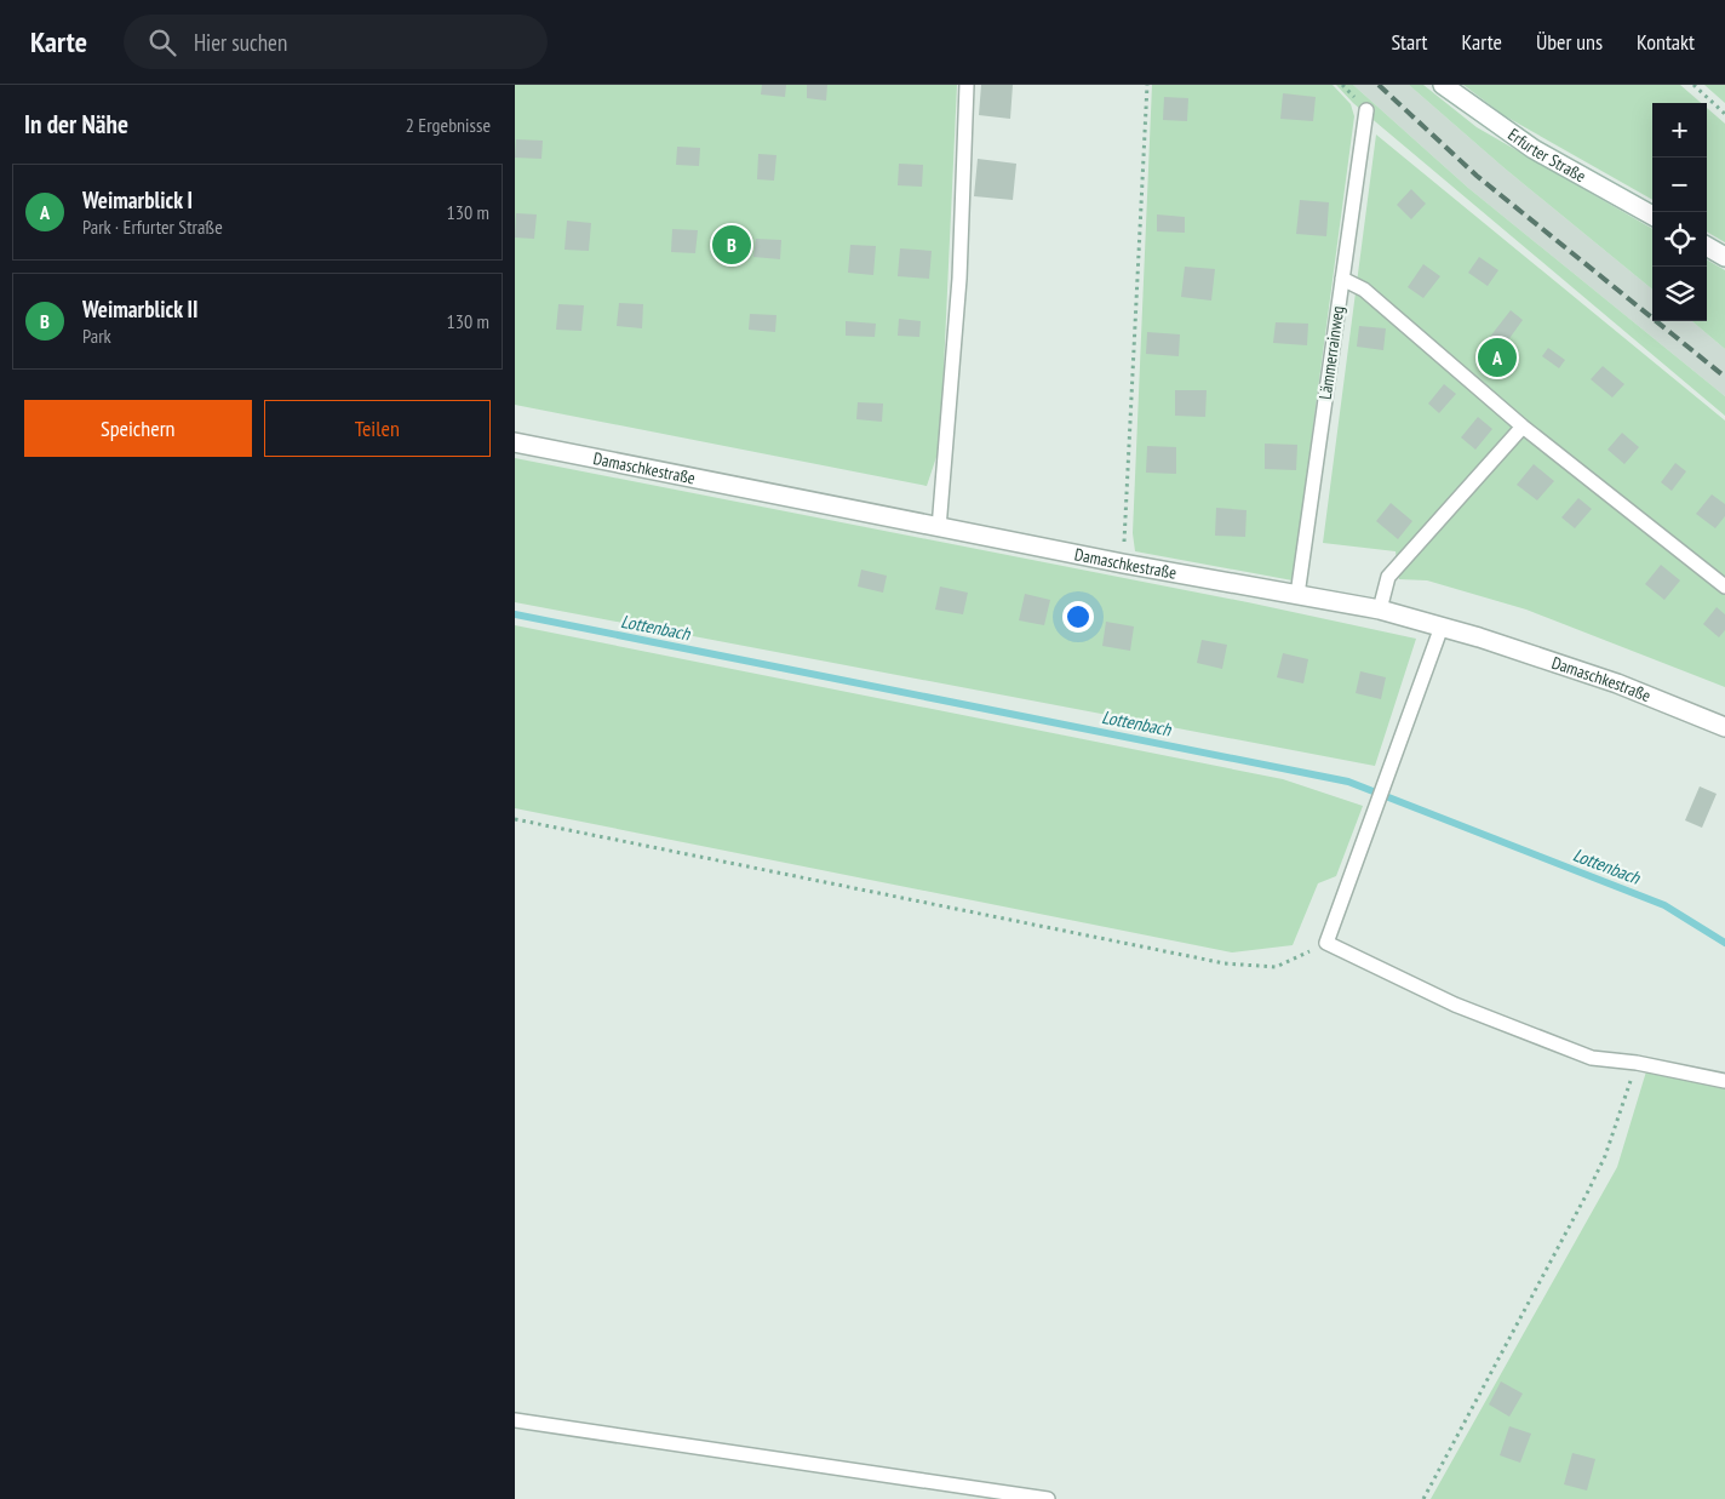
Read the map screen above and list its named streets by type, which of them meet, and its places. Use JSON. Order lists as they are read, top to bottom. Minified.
{"streets":{"street":["Erfurter Straße","Damaschkestraße"],"lane":["Lämmerrainweg"]},"crossings":[["Lämmerrainweg","Damaschkestraße"]],"water":["Lottenbach"],"page":{"header":"Karte","search":"Hier suchen","nav":["Start","Karte","Über uns","Kontakt"],"heading":["In der Nähe","2 Ergebnisse"],"map_buttons":["+","−"],"list":[{"mark":"A","name":"Weimarblick I","note":"Park · Erfurter Straße","value":"130 m"},{"mark":"B","name":"Weimarblick II","note":"Park","value":"130 m"}],"pins":["B","A"],"buttons":["Speichern","Teilen"]}}
